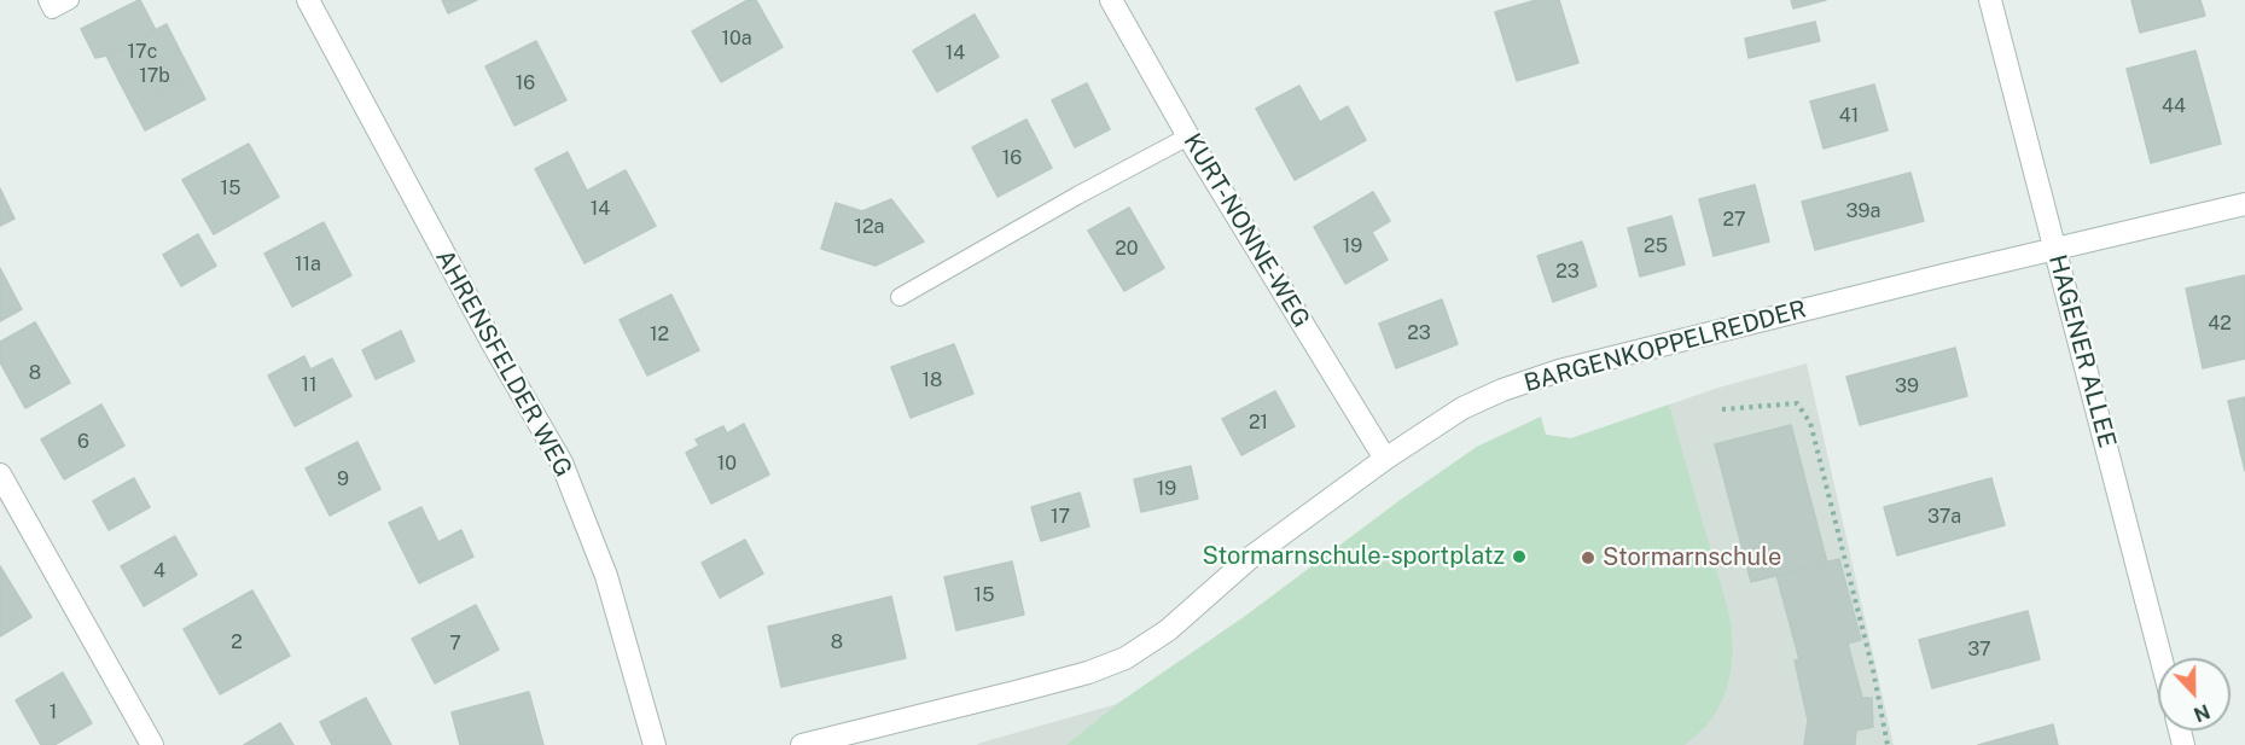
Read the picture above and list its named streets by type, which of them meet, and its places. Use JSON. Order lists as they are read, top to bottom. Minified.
{"streets":{"street":["KURT-NONNE-WEG","BARGENKOPPELREDDER","HAGENER ALLEE","AHRENSFELDER WEG"]},"crossings":[["KURT-NONNE-WEG","BARGENKOPPELREDDER"],["BARGENKOPPELREDDER","HAGENER ALLEE"]],"places":["Stormarnschule-sportplatz","Stormarnschule"],"house_numbers":["10a","17c","14","17b","16","44","41","16","15","14","39a","27","12a","19","25","20","11a","23","42","23","12","8","18","11","39","21","6","10","9","19","17","37a","4","15","2","8","7","37","1"],"north":"bottom"}
